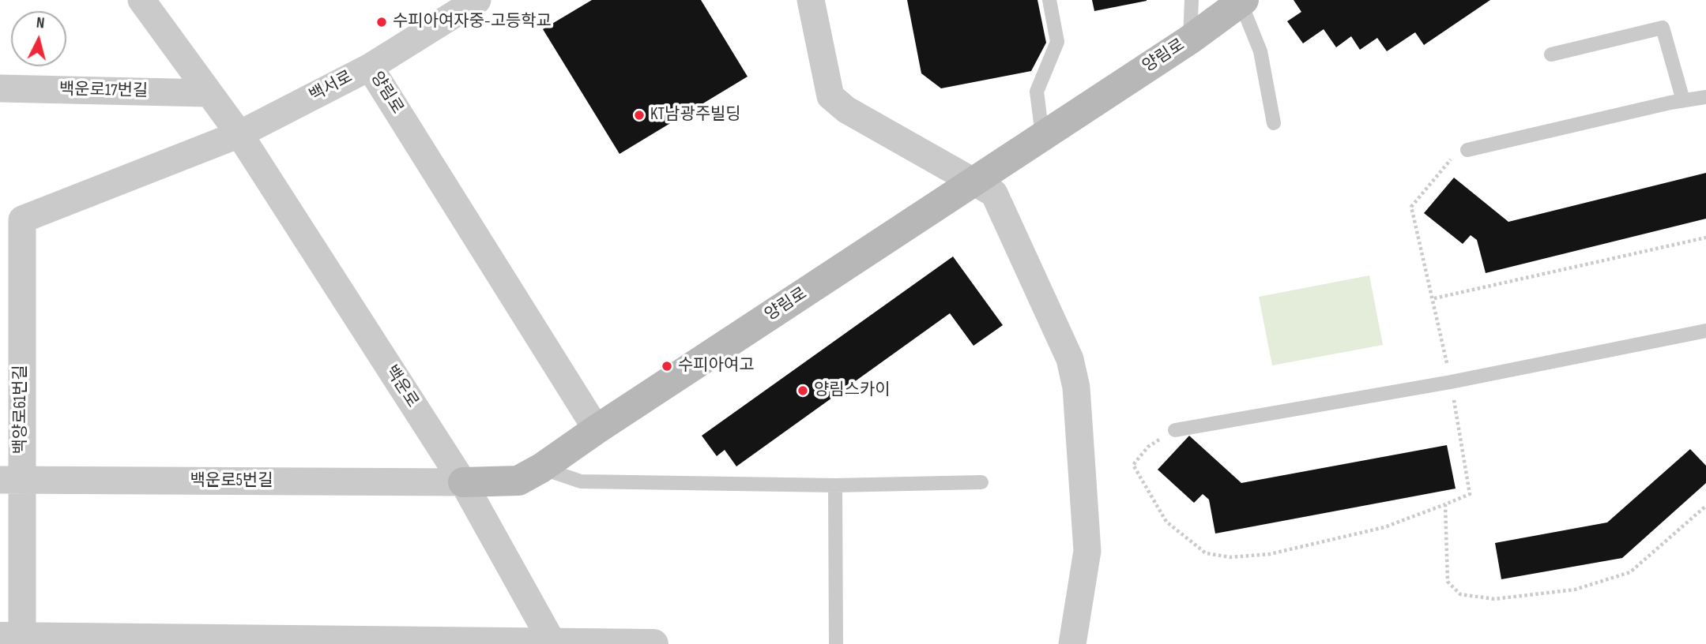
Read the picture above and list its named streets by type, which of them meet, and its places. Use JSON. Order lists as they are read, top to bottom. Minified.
{"streets":{"main road":["양림로"],"street":["백서로","백운로17번길","백운로","백양로61번길","백운로5번길"]},"crossings":[["양림로","백서로"],["양림로","백운로"],["양림로","백운로5번길"],["백서로","백운로"],["백서로","백양로61번길"],["백운로17번길","백운로"],["백운로","백양로61번길"],["백운로","백운로5번길"],["백양로61번길","백운로5번길"]],"places":["수피아여자중-고등학교","KT남광주빌딩","수피아여고","양림스카이"],"north":"top"}
